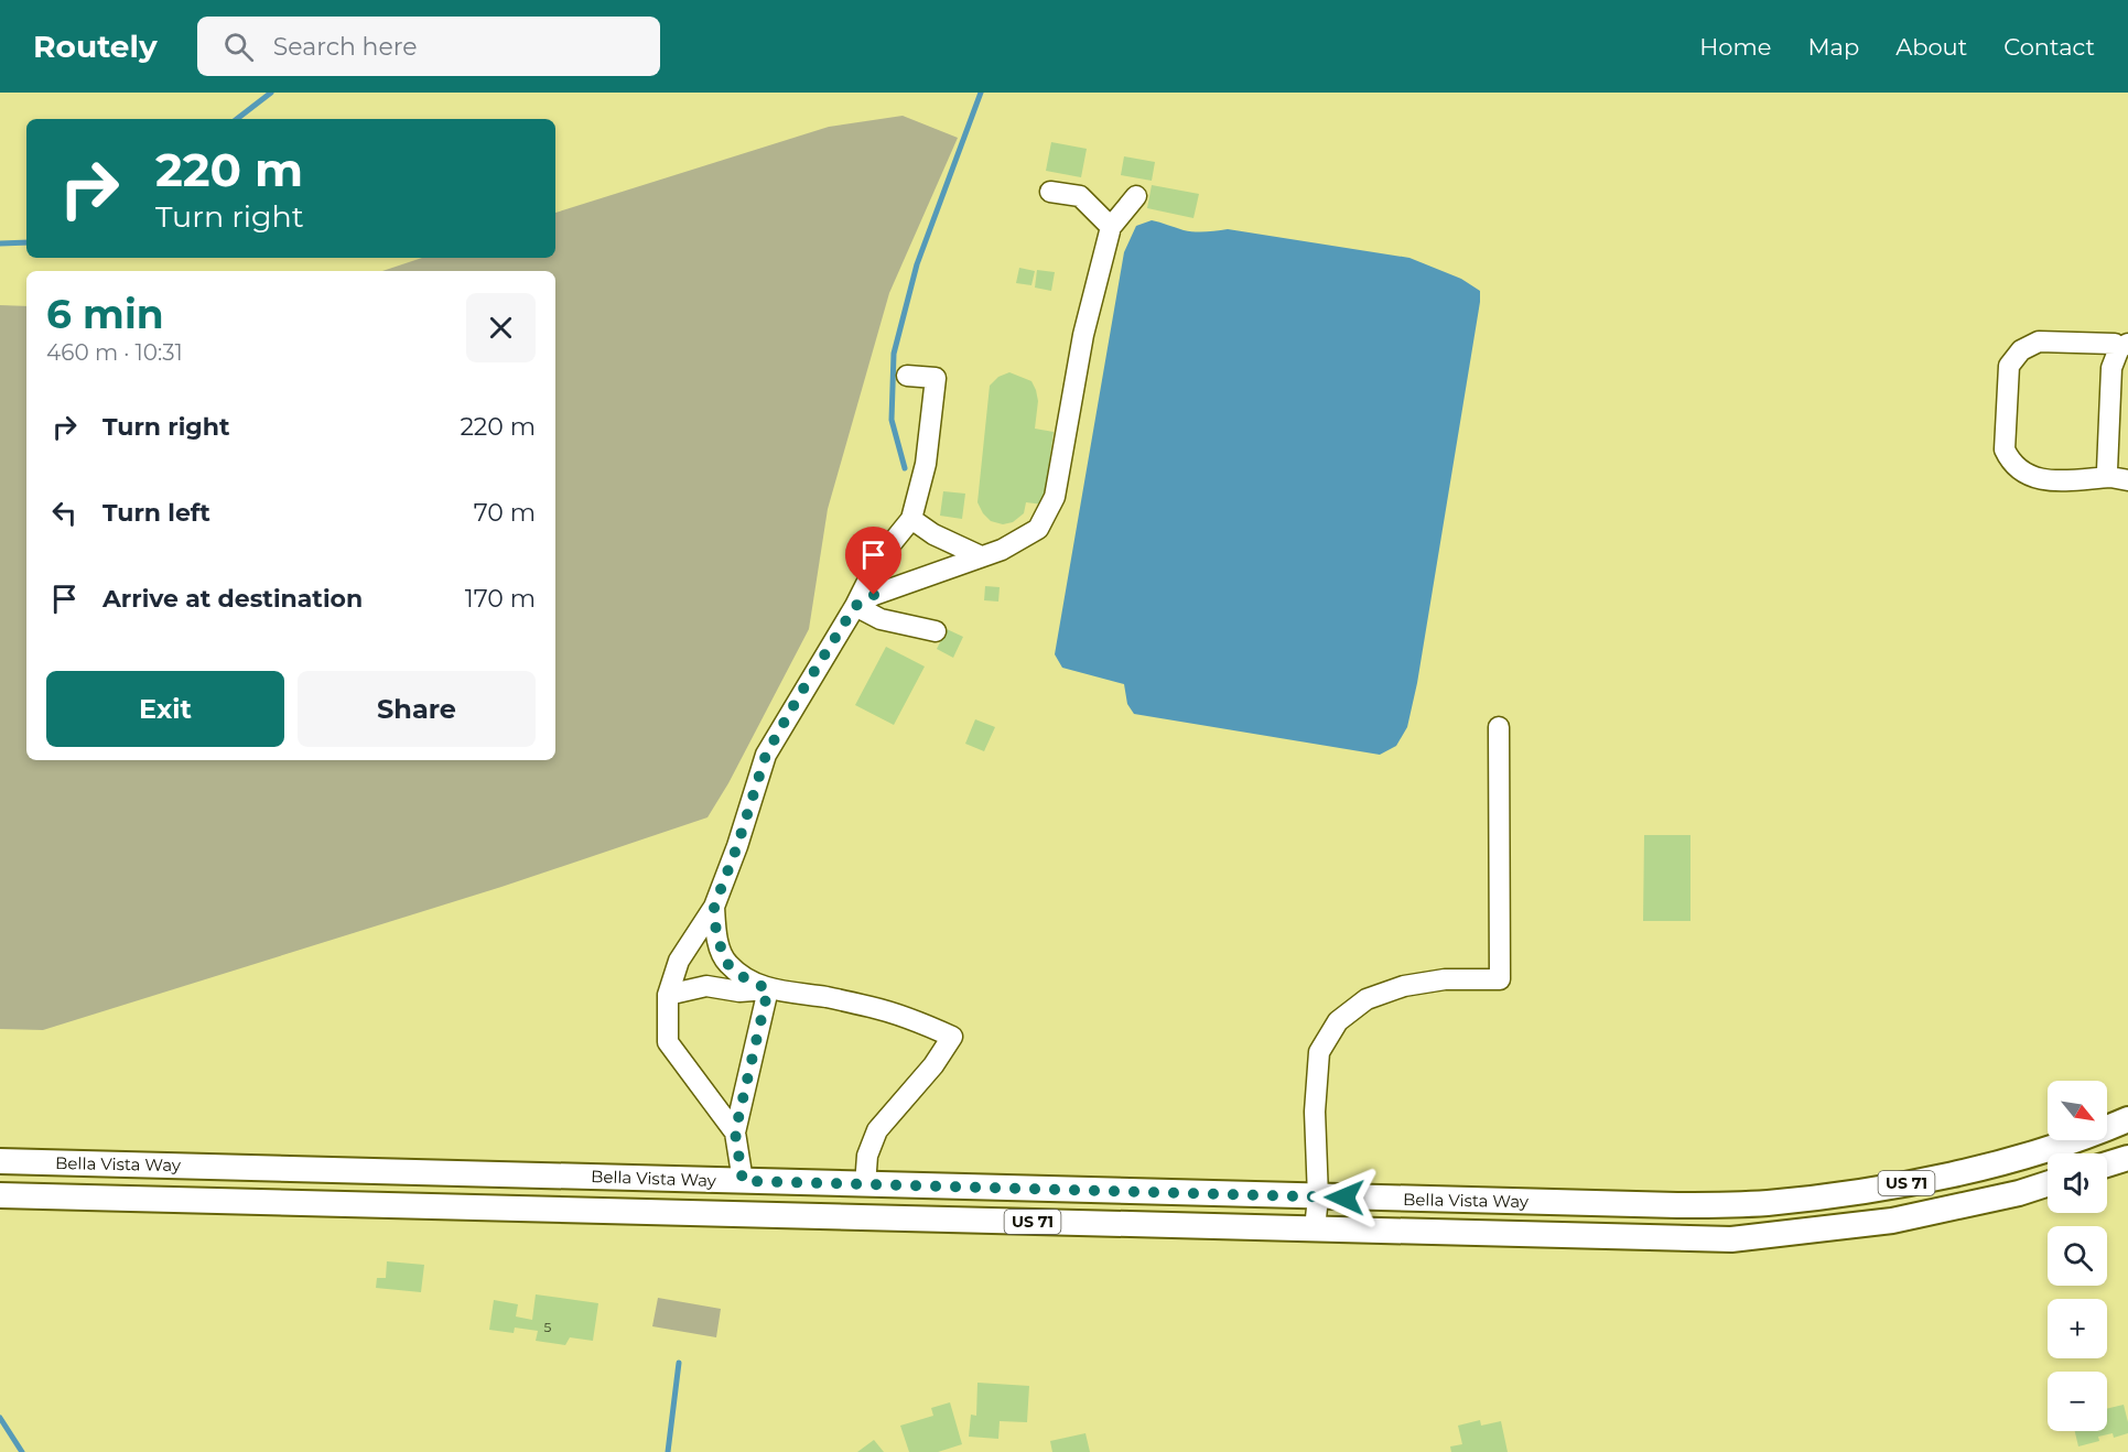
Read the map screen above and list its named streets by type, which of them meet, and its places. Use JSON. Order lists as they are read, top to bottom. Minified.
{"streets":{"main road":["Bella Vista Way","US 71"]},"house_numbers":["5"],"north":"bottom right","page":{"header":"Routely","search":"Search here","nav":["Home","Map","About","Contact"],"turn":["220 m","Turn right"],"heading":["6 min","460 m · 10:31"],"list":[{"name":"Turn right","value":"220 m"},{"name":"Turn left","value":"70 m"},{"name":"Arrive at destination","value":"170 m"}],"buttons":["Exit","Share"],"map_buttons":["+","−"]}}
